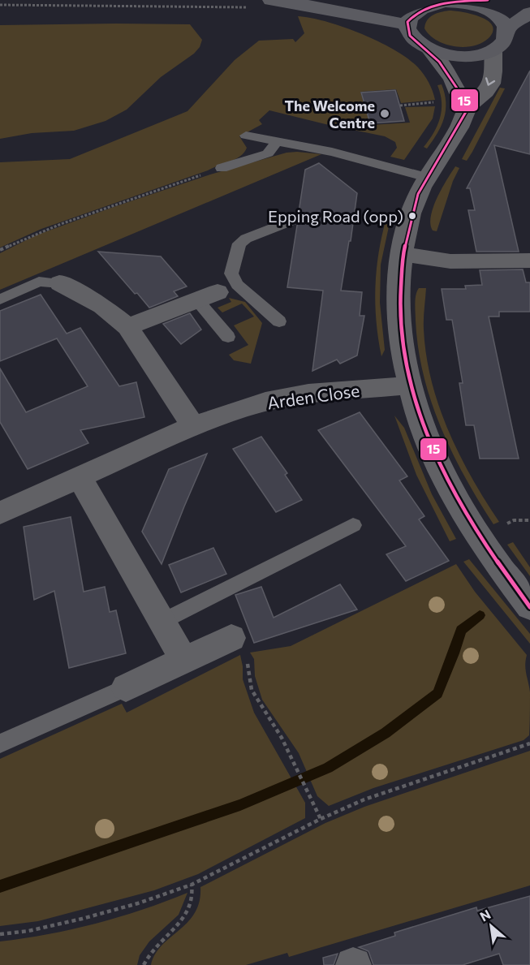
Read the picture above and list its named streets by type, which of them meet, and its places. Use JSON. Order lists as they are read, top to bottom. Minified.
{"streets":{"street":["Arden Close"]},"places":["The Welcome Centre","Epping Road (opp)"],"lines":["transit line 15"],"north":"top left"}
